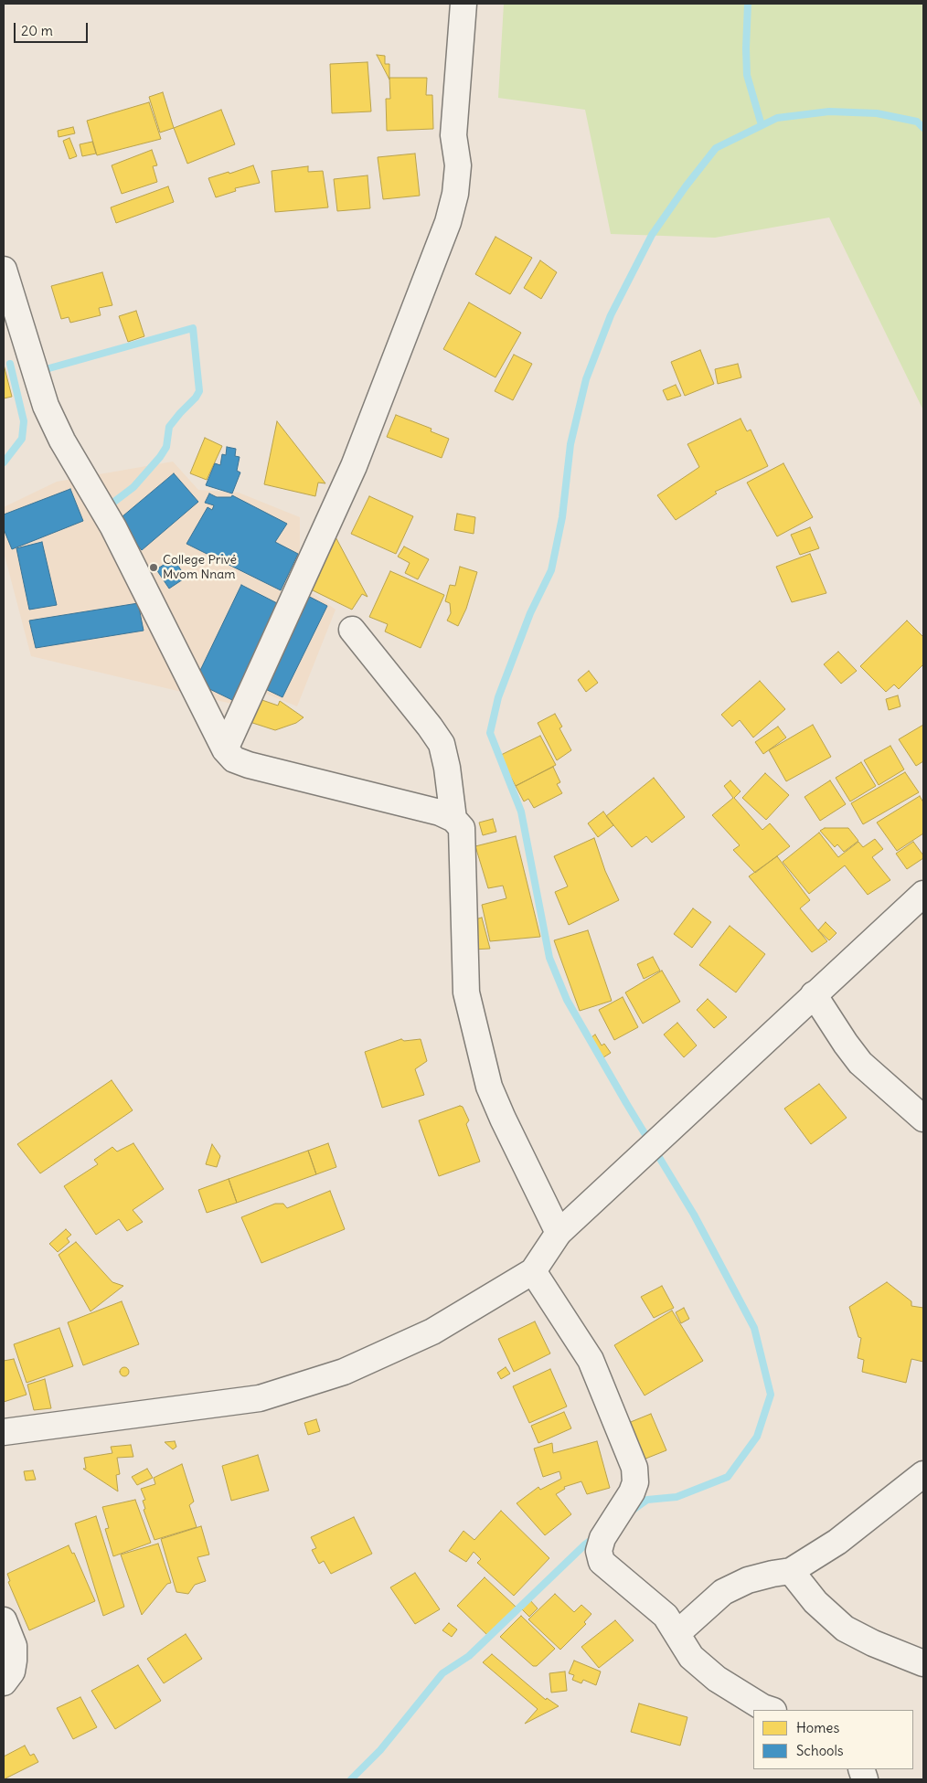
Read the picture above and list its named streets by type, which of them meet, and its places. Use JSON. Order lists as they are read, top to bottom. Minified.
{"places":["College Privé Mvom Nnam"],"legend":["Homes","Schools"],"scale_bar":"20 m"}
